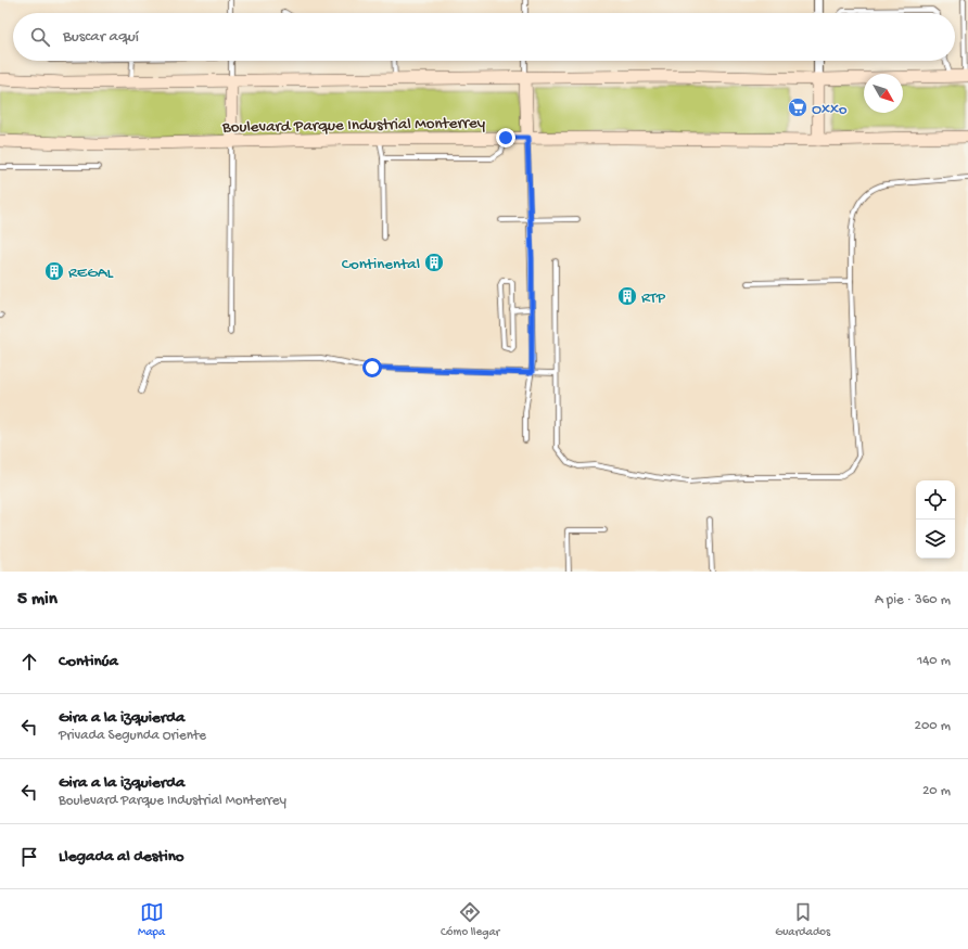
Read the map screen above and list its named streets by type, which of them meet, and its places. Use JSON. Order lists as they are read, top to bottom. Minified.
{"streets":{"street":["Boulevard Parque Industrial Monterrey"]},"places":{"supermarket":["Oxxo"],"building":["Continental","REGAL","RTP"]},"north":"bottom right","page":{"search":"Buscar aquí","heading":["5 min","A pie · 360 m"],"list":[["Continúa","140 m"],["Gira a la izquierda","Privada Segunda Oriente","200 m"],["Gira a la izquierda","Boulevard Parque Industrial Monterrey","20 m"],"Llegada al destino"],"nav":["Mapa","Cómo llegar","Guardados"]}}
